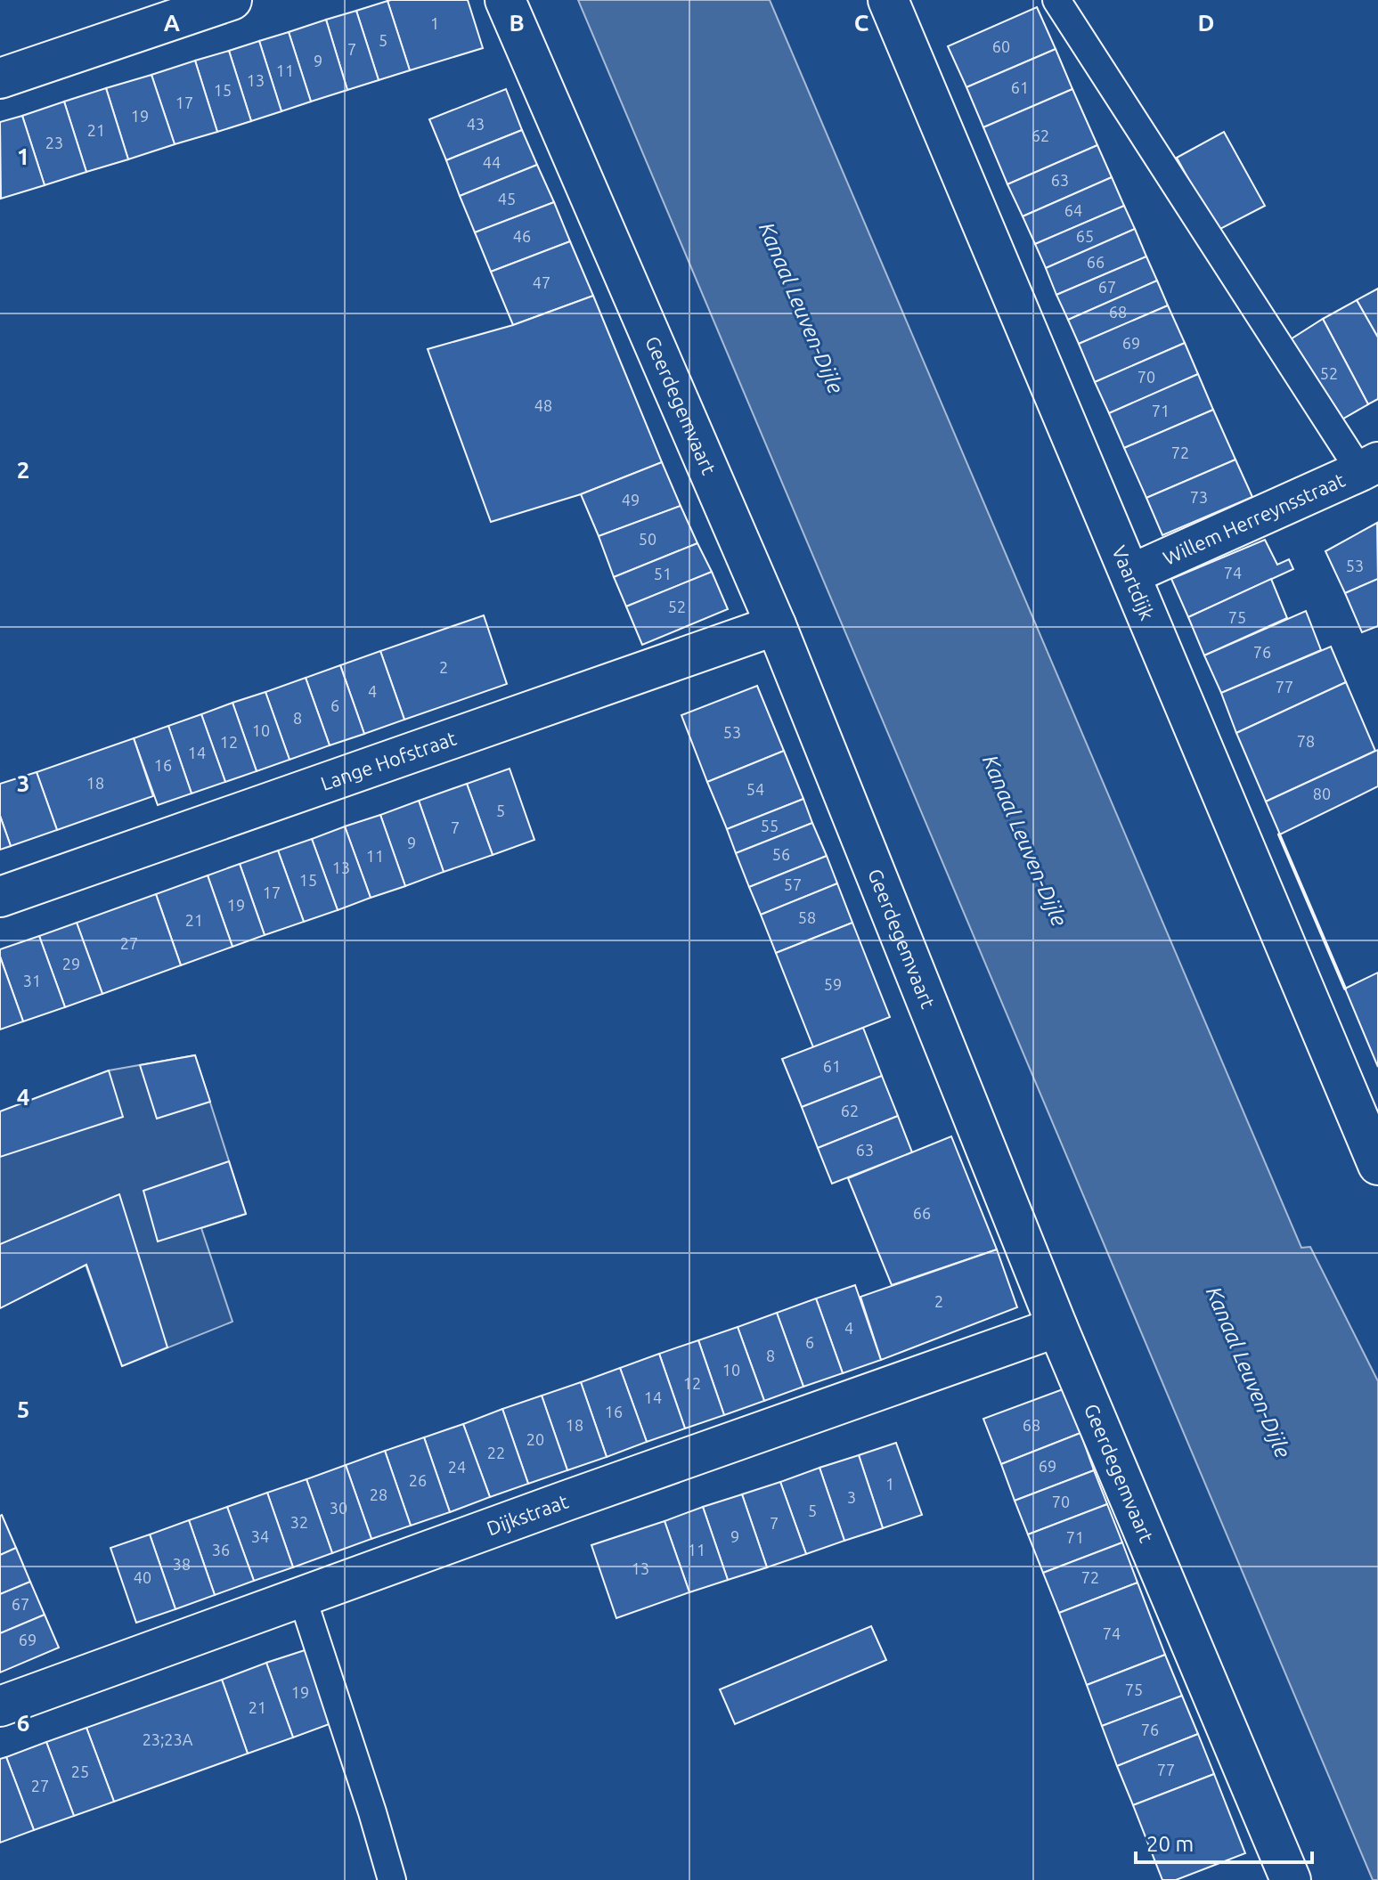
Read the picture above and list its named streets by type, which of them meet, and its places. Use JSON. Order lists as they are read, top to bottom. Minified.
{"streets":{"street":["Geerdegemvaart","Willem Herreynsstraat","Vaartdijk","Lange Hofstraat","Dijkstraat"]},"crossings":[["Geerdegemvaart","Lange Hofstraat"],["Geerdegemvaart","Dijkstraat"],["Willem Herreynsstraat","Vaartdijk"]],"water":["Kanaal Leuven-Dijle"],"house_numbers":["1","5","60","7","9","11","13","61","15","17","19","43","21","62","23","44","63","45","64","46","65","66","47","67","68","69","52","70","48","71","72","73","49","50","53","74","51","52","75","76","2","77","4","6","8","10","53","78","12","14","16","18","54","80","5","55","7","9","56","11","13","15","57","17","19","58","21","27","29","31","59","61","62","63","66","2","4","6","8","10","12","14","16","18","68","20","22","69","24","26","1","28","3","70","30","5","32","7","34","9","71","36","11","38","13","40","72","67","74","69","75","19","21","76","23;23A","77","25","27"],"scale_bar":"20 m","grid":{"columns":["A","B","C","D"],"rows":["1","2","3","4","5","6"]}}
